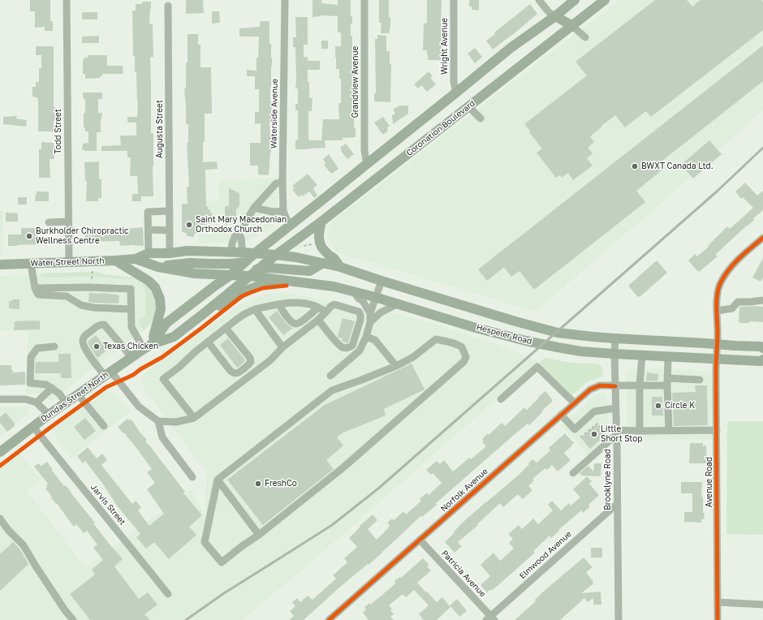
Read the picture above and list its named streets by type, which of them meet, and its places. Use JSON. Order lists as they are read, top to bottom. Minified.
{"streets":{"main road":["Coronation Boulevard","Water Street North","Hespeler Road","Dundas Street North"],"street":["Wright Avenue","Grandview Avenue","Waterside Avenue","Augusta Street","Todd Street","Brooklyne Road","Avenue Road","Norfolk Avenue","Jarvis Street","Elmwood Avenue","Patricia Avenue"]},"crossings":[["Coronation Boulevard","Water Street North"],["Coronation Boulevard","Hespeler Road"],["Coronation Boulevard","Dundas Street North"],["Augusta Street","Water Street North"],["Todd Street","Water Street North"],["Water Street North","Hespeler Road"],["Water Street North","Dundas Street North"],["Hespeler Road","Dundas Street North"],["Hespeler Road","Brooklyne Road"],["Hespeler Road","Avenue Road"],["Dundas Street North","Jarvis Street"],["Brooklyne Road","Norfolk Avenue"],["Brooklyne Road","Elmwood Avenue"],["Norfolk Avenue","Patricia Avenue"],["Elmwood Avenue","Patricia Avenue"]],"places":["BWXT Canada Ltd.","Saint Mary Macedonian Orthodox Church","Burkholder Chiropractic Wellness Centre","Texas Chicken","Circle K","Little Short Stop","FreshCo"]}
